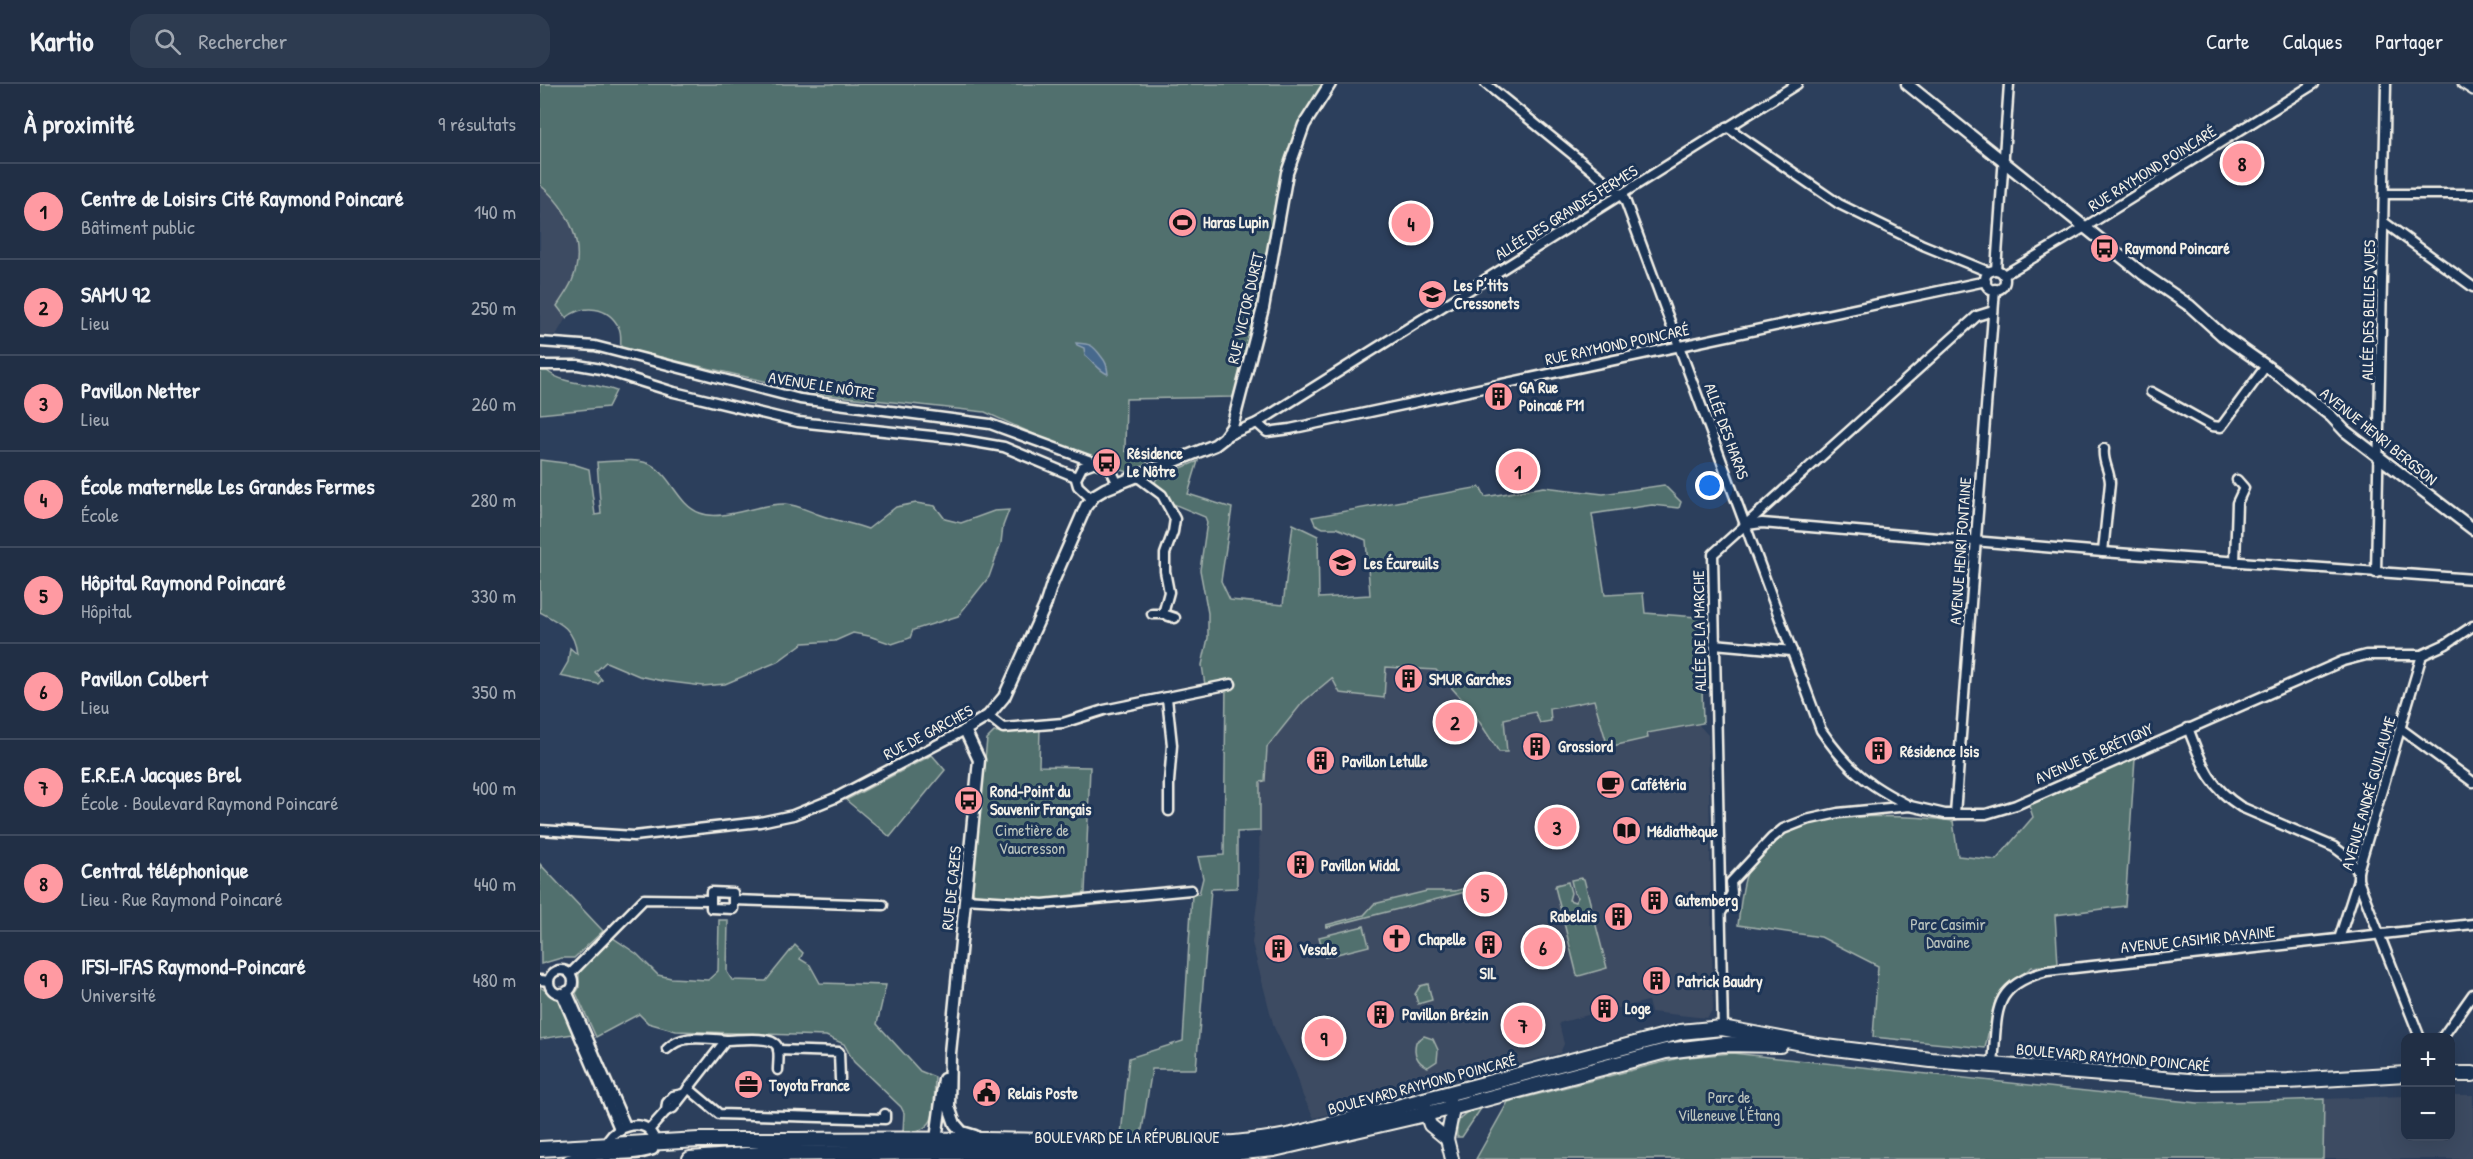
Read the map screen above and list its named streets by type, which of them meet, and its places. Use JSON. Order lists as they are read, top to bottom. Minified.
{"streets":{"main road":["BOULEVARD RAYMOND POINCARÉ","BOULEVARD DE LA RÉPUBLIQUE"],"street":["RUE RAYMOND POINCARÉ","ALLÉE DES GRANDES FERMES","RUE VICTOR DURET","ALLÉE DES BELLES VUES","AVENUE LE NÔTRE","ALLÉE DES HARAS","AVENUE HENRI BERGSON","AVENUE HENRI FONTAINE","ALLÉE DE LA MARCHE","RUE DE GARCHES","AVENUE DE BRÉTIGNY","AVENUE ANDRÉ GUILLAUME","RUE DE CAZES","AVENUE CASIMIR DAVAINE"]},"crossings":[["RUE RAYMOND POINCARÉ","ALLÉE DES GRANDES FERMES"],["RUE RAYMOND POINCARÉ","ALLÉE DES HARAS"],["RUE RAYMOND POINCARÉ","AVENUE HENRI BERGSON"],["ALLÉE DES GRANDES FERMES","RUE VICTOR DURET"],["ALLÉE DES GRANDES FERMES","ALLÉE DES HARAS"],["ALLÉE DES BELLES VUES","AVENUE HENRI BERGSON"],["ALLÉE DES HARAS","ALLÉE DE LA MARCHE"],["ALLÉE DES HARAS","AVENUE DE BRÉTIGNY"],["AVENUE HENRI FONTAINE","ALLÉE DE LA MARCHE"],["AVENUE HENRI FONTAINE","AVENUE DE BRÉTIGNY"],["ALLÉE DE LA MARCHE","AVENUE DE BRÉTIGNY"],["ALLÉE DE LA MARCHE","BOULEVARD RAYMOND POINCARÉ"],["RUE DE GARCHES","RUE DE CAZES"],["AVENUE DE BRÉTIGNY","AVENUE ANDRÉ GUILLAUME"],["AVENUE ANDRÉ GUILLAUME","AVENUE CASIMIR DAVAINE"],["RUE DE CAZES","BOULEVARD DE LA RÉPUBLIQUE"],["AVENUE CASIMIR DAVAINE","BOULEVARD RAYMOND POINCARÉ"],["BOULEVARD RAYMOND POINCARÉ","BOULEVARD DE LA RÉPUBLIQUE"]],"parks":["Cimetière de Vaucresson","Parc Casimir Davaine","Parc de Villeneuve l'Étang"],"places":{"sports":["Haras Lupin"],"bus stop":["Raymond Poincaré","Résidence Le Nôtre","Rond-Point du Souvenir Français"],"school or university":["Les P’tits Cressonets","Les Écureuils"],"building":["GA Rue Poincaé F11","SMUR Garches","Grossiord","Résidence Isis","Pavillon Letulle","Pavillon Widal","Gutemberg","Rabelais","SIL","Vesale","Patrick Baudry","Loge","Pavillon Brézin"],"cafe":["Cafétéria"],"library":["Médiathèque"],"church":["Chapelle"],"office":["Toyota France"],"public building":["Relais Poste"]},"page":{"header":"Kartio","search":"Rechercher","nav":["Carte","Calques","Partager"],"heading":["À proximité","9 résultats"],"pins":["8","4","1","2","3","5","6","7","9"],"list":[{"mark":"1","name":"Centre de Loisirs Cité Raymond Poincaré","note":"Bâtiment public","value":"140 m"},{"mark":"2","name":"SAMU 92","note":"Lieu","value":"250 m"},{"mark":"3","name":"Pavillon Netter","note":"Lieu","value":"260 m"},{"mark":"4","name":"École maternelle Les Grandes Fermes","note":"École","value":"280 m"},{"mark":"5","name":"Hôpital Raymond Poincaré","note":"Hôpital","value":"330 m"},{"mark":"6","name":"Pavillon Colbert","note":"Lieu","value":"350 m"},{"mark":"7","name":"E.R.E.A Jacques Brel","note":"École · Boulevard Raymond Poincaré","value":"400 m"},{"mark":"8","name":"Central téléphonique","note":"Lieu · Rue Raymond Poincaré","value":"440 m"},{"mark":"9","name":"IFSI-IFAS Raymond-Poincaré","note":"Université","value":"480 m"}],"map_buttons":["+","−"]}}
